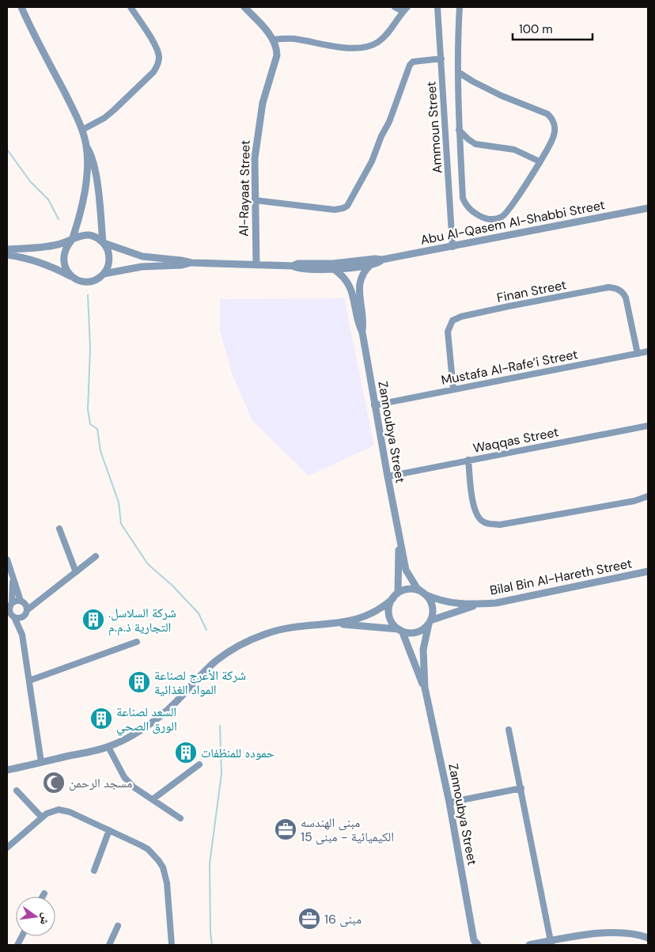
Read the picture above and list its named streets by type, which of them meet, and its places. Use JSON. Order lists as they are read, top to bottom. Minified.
{"streets":{"street":["Ammoun Street","Al-Rayaat Street","Abu Al-Qasem Al-Shabbi Street","Finan Street","Mustafa Al-Rafe’i Street","Zannoubya Street","Waqqas Street","Bilal Bin Al-Hareth Street"]},"crossings":[["Ammoun Street","Abu Al-Qasem Al-Shabbi Street"],["Al-Rayaat Street","Abu Al-Qasem Al-Shabbi Street"],["Abu Al-Qasem Al-Shabbi Street","Zannoubya Street"],["Finan Street","Mustafa Al-Rafe’i Street"],["Mustafa Al-Rafe’i Street","Zannoubya Street"],["Zannoubya Street","Waqqas Street"],["Zannoubya Street","Bilal Bin Al-Hareth Street"]],"places":{"building":[".شركة السلاسل التجارية ذ.م.م","شركة الأعرج لصناعة المواد الغذائية","السعد لصناعة الورق الصحي","حموده للمنظفات"],"mosque":["مسجد الرحمن"],"office":["مبنى الهندسه الكيميائية - مبنى 15","مبنى 16"]},"scale_bar":"100 m","north":"right"}
